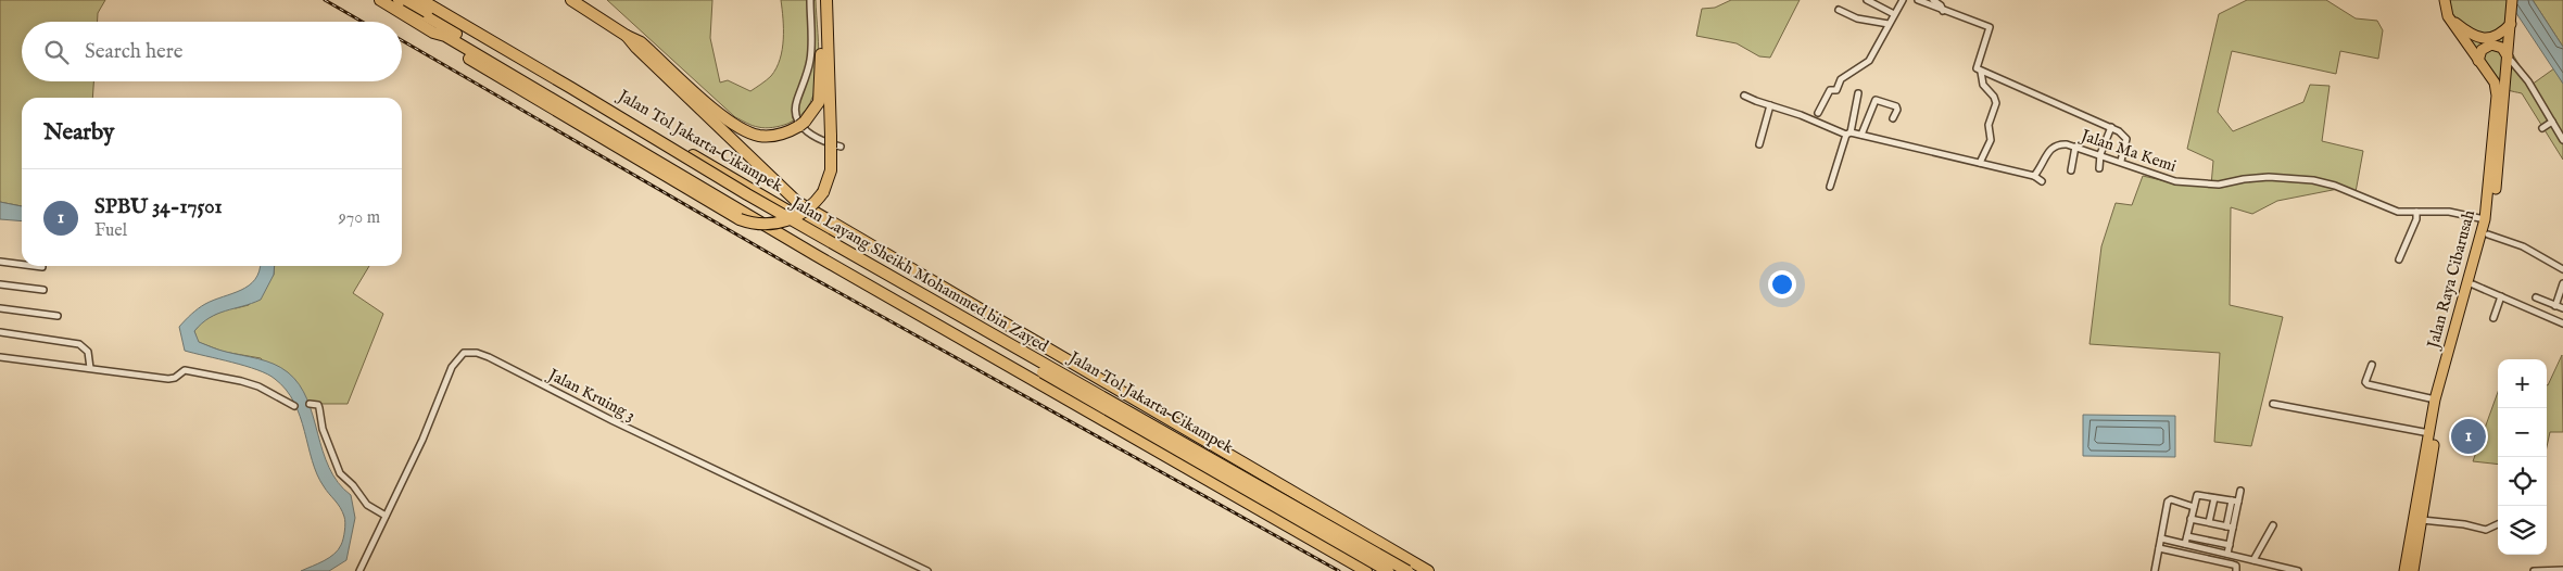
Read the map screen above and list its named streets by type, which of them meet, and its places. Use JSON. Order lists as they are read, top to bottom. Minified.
{"streets":{"highway":["Jalan Tol Jakarta–Cikampek","Jalan Layang Sheikh Mohammed bin Zayed"],"main road":["Jalan Raya Cibarusah"],"street":["Jalan Ma Kemi","Jalan Kruing 3"]},"crossings":[["Jalan Tol Jakarta–Cikampek","Jalan Layang Sheikh Mohammed bin Zayed"],["Jalan Ma Kemi","Jalan Raya Cibarusah"]],"page":{"search":"Search here","heading":"Nearby","list":[{"mark":"1","name":"SPBU 34-17501","note":"Fuel","value":"970 m"}],"map_buttons":["+","−"],"pins":"1"}}
